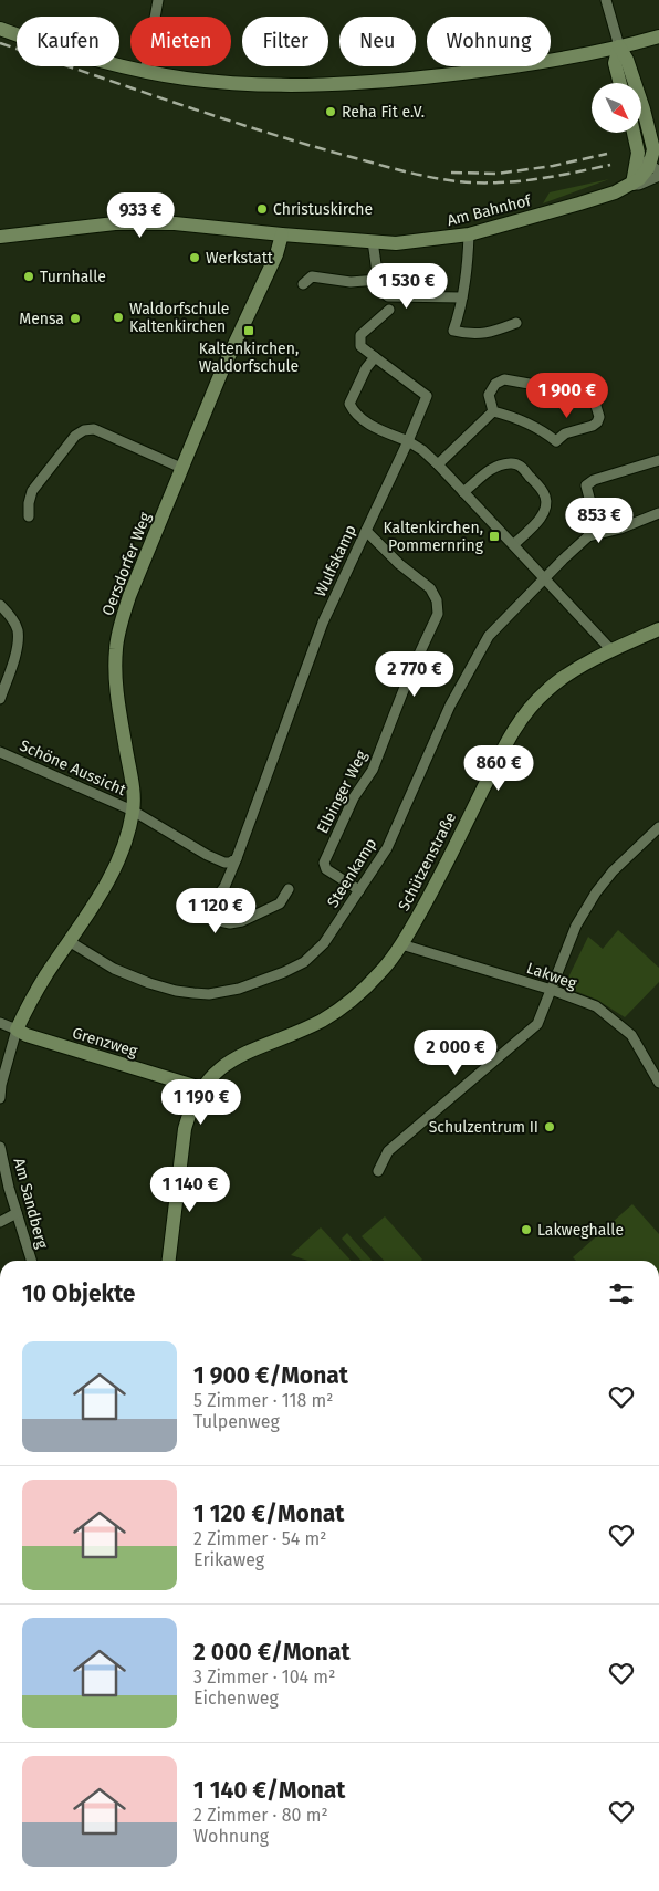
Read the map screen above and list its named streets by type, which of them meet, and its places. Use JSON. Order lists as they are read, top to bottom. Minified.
{"streets":{"street":["Am Bahnhof","Wulfskamp","Oersdorfer Weg","Schöne Aussicht","Elbinger Weg","Schützenstraße","Steenkamp","Lakweg","Grenzweg","Am Sandberg"]},"crossings":[["Am Bahnhof","Oersdorfer Weg"],["Wulfskamp","Elbinger Weg"],["Oersdorfer Weg","Schöne Aussicht"],["Oersdorfer Weg","Steenkamp"],["Oersdorfer Weg","Grenzweg"],["Elbinger Weg","Steenkamp"],["Schützenstraße","Lakweg"],["Schützenstraße","Grenzweg"]],"places":{"other":["Reha Fit e.V.","Christuskirche","Werkstatt","Turnhalle","Waldorfschule Kaltenkirchen","Mensa","Schulzentrum II","Lakweghalle"],"transit":["Kaltenkirchen, Waldorfschule","Kaltenkirchen, Pommernring"]},"north":"bottom right","page":{"chip":["Kaufen","Mieten","Filter","Neu","Wohnung"],"price":["933 €","1 530 €","1 900 €","853 €","2 770 €","860 €","1 120 €","2 000 €","1 190 €","1 140 €"],"heading":"10 Objekte","list":[{"name":"1 900 €/Monat","note":"5 Zimmer · 118 m² · Tulpenweg"},{"name":"1 120 €/Monat","note":"2 Zimmer · 54 m² · Erikaweg"},{"name":"2 000 €/Monat","note":"3 Zimmer · 104 m² · Eichenweg"},{"name":"1 140 €/Monat","note":"2 Zimmer · 80 m² · Wohnung"}]}}
